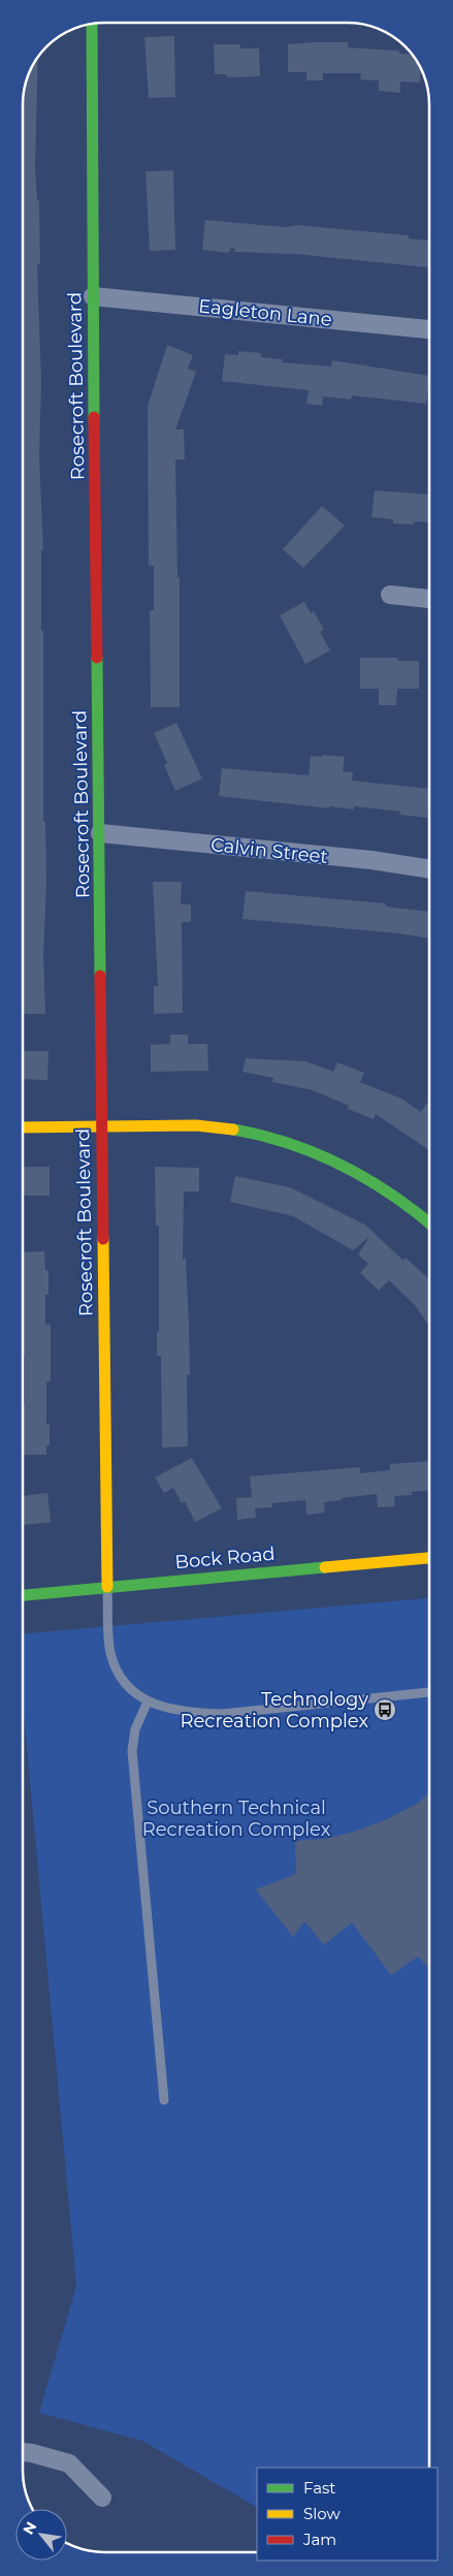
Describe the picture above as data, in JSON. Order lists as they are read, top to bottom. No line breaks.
{"streets":{"street":["Eagleton Lane","Rosecroft Boulevard","Calvin Street","Bock Road"]},"crossings":[["Eagleton Lane","Rosecroft Boulevard"],["Rosecroft Boulevard","Calvin Street"],["Rosecroft Boulevard","Bock Road"]],"parks":["Southern Technical Recreation Complex"],"places":{"bus stop":["Technology Recreation Complex"]},"legend":["Fast","Slow","Jam"],"north":"top left"}
